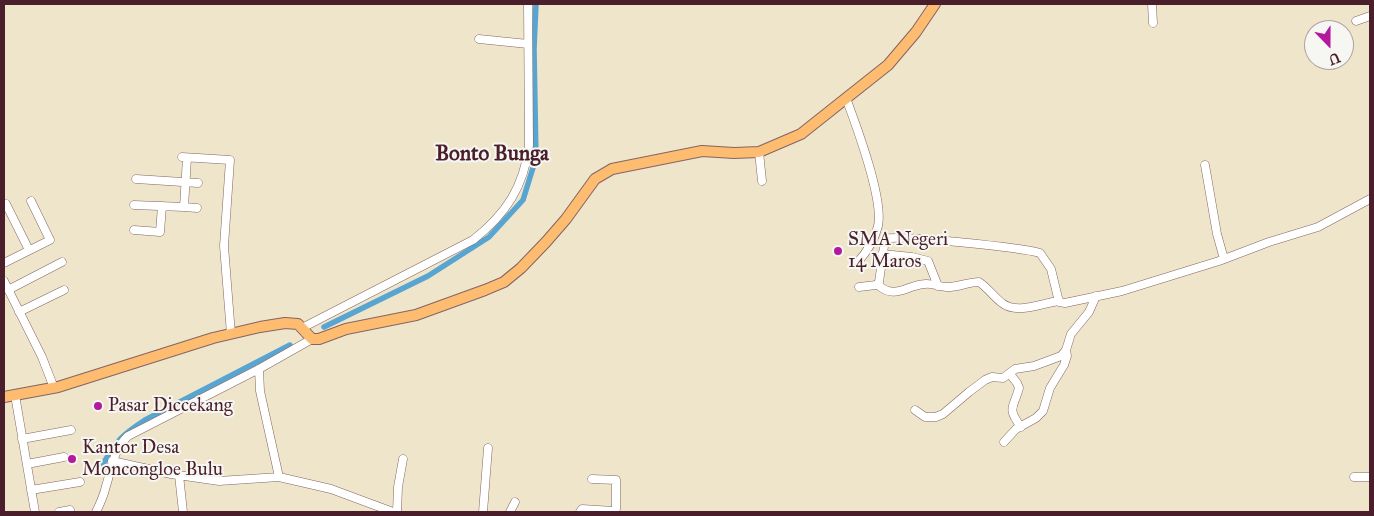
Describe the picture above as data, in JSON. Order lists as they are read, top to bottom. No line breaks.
{"districts":["Bonto Bunga"],"places":["SMA Negeri 14 Maros","Pasar Diccekang","Kantor Desa Moncongloe Bulu"],"north":"bottom"}
